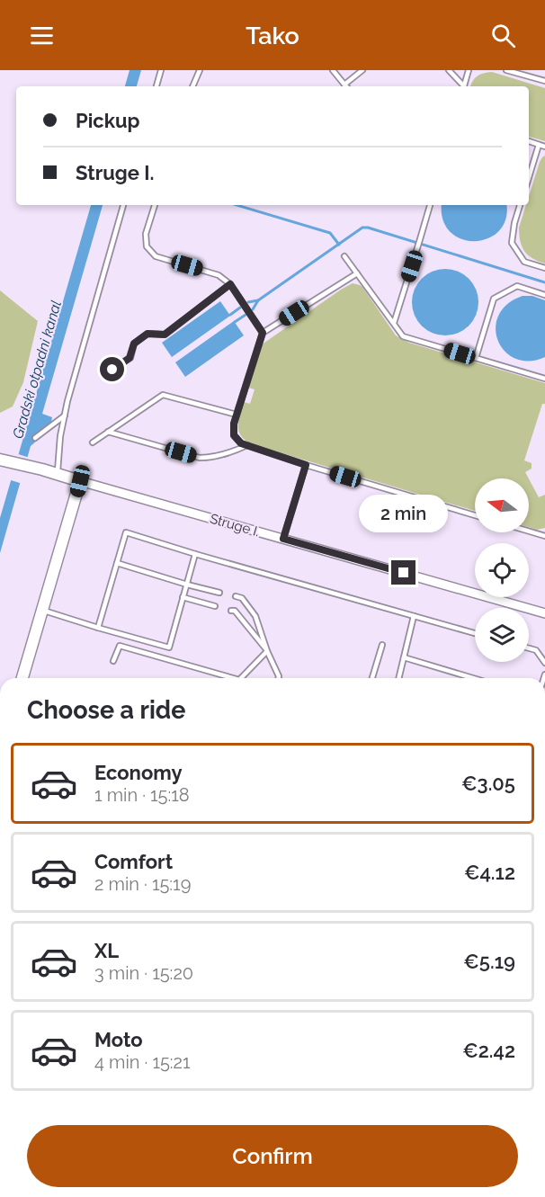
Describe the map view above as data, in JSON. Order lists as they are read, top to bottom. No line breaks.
{"streets":{"street":["Struge I."]},"water":["Gradski otpadni kanal"],"north":"left","page":{"header":"Tako","banner":["Pickup","Struge I."],"bubble":"2 min","heading":"Choose a ride","list":[{"name":"Economy","note":"1 min · 15:18","value":"€3.05"},{"name":"Comfort","note":"2 min · 15:19","value":"€4.12"},{"name":"XL","note":"3 min · 15:20","value":"€5.19"},{"name":"Moto","note":"4 min · 15:21","value":"€2.42"}],"buttons":"Confirm"}}
